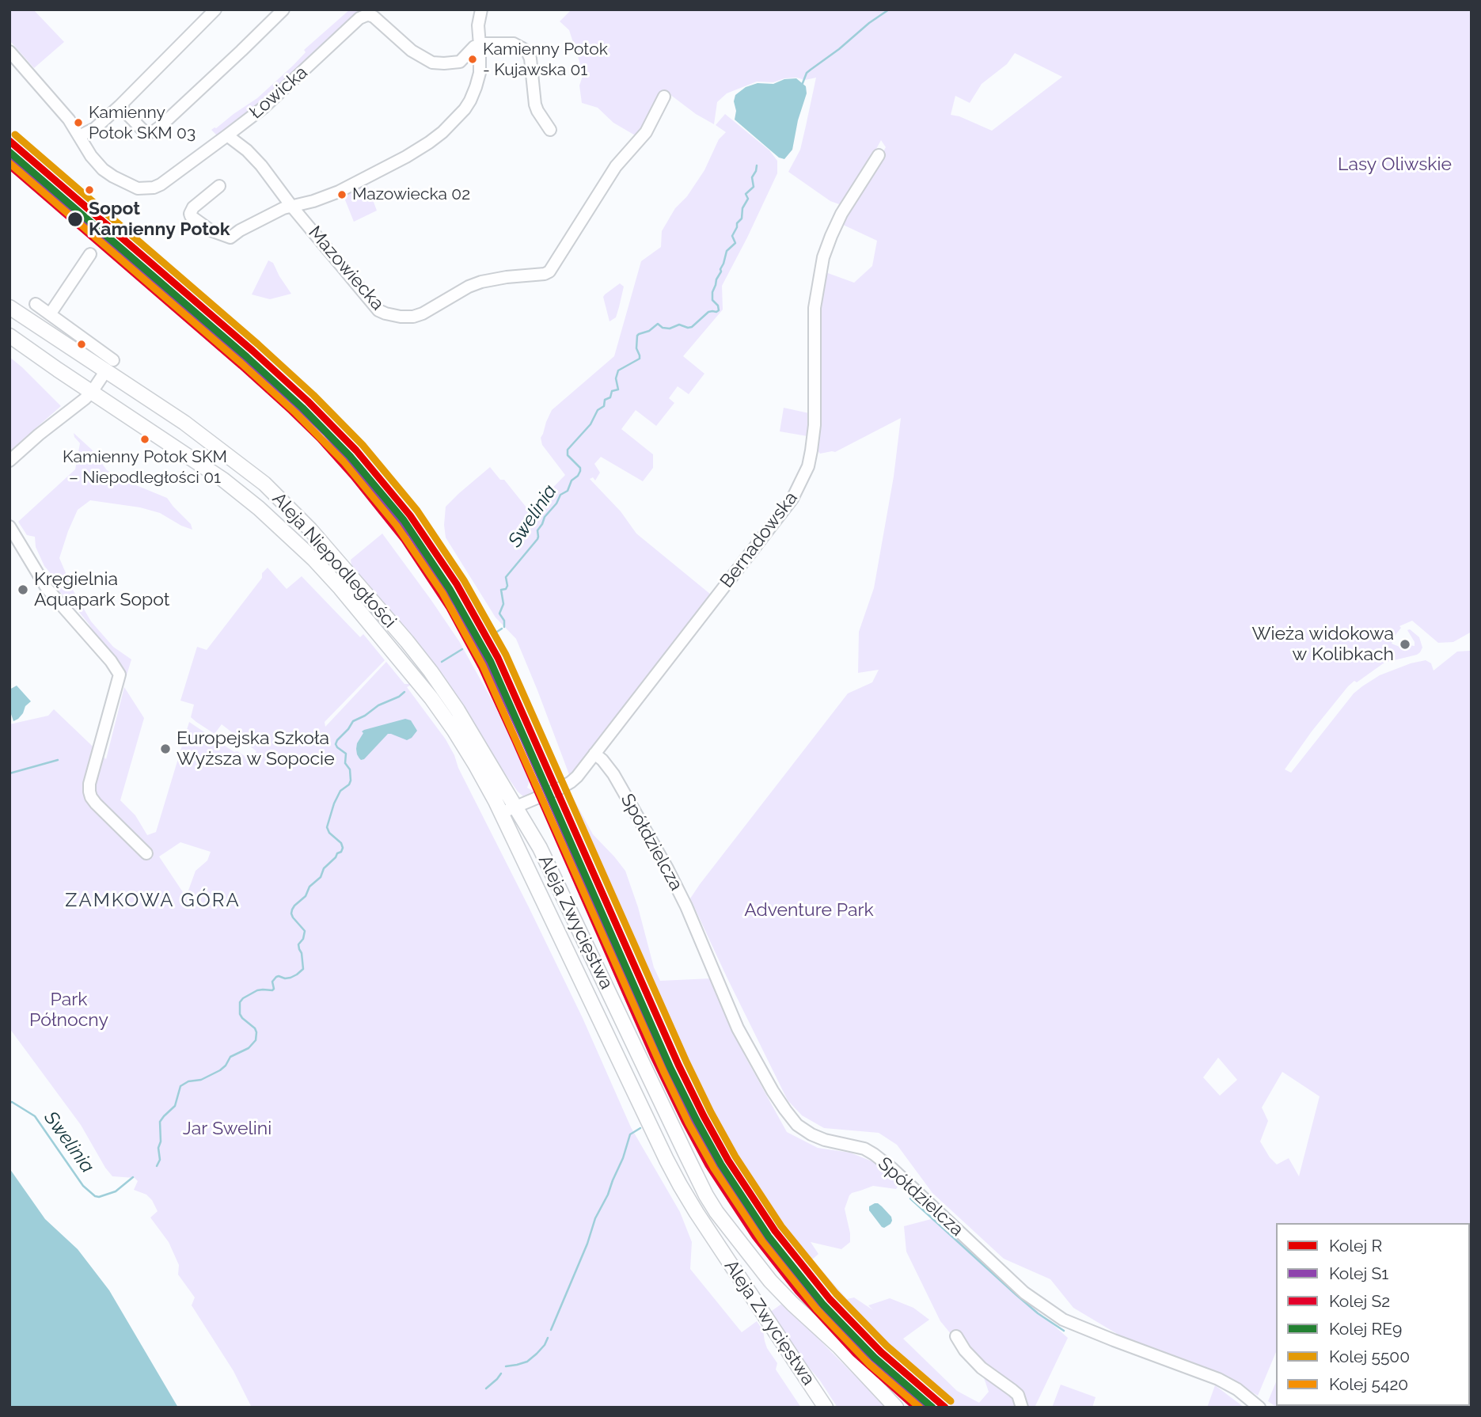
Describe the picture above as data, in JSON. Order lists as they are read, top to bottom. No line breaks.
{"streets":{"main road":["Aleja Niepodległości","Aleja Zwycięstwa"],"street":["Łowicka","Mazowiecka","Bernadowska","Spółdzielcza"]},"crossings":[["Łowicka","Mazowiecka"],["Bernadowska","Spółdzielcza"],["Bernadowska","Aleja Zwycięstwa"],["Aleja Niepodległości","Aleja Zwycięstwa"]],"districts":["ZAMKOWA GÓRA"],"water":["Swelinia"],"parks":["Lasy Oliwskie","Adventure Park","Park Północny","Jar Swelini"],"places":["Kamienny Potok - Kujawska 01","Kamienny Potok SKM 03","Mazowiecka 02","Sopot Kamienny Potok","Kamienny Potok SKM – Niepodległości 01","Kręgielnia Aquapark Sopot","Wieża widokowa w Kolibkach","Europejska Szkoła Wyższa w Sopocie"],"lines":["rail line 5500","rail line R","rail line RE9","rail line S1","rail line 5420","rail line S2"],"legend":["Kolej R","Kolej S1","Kolej S2","Kolej RE9","Kolej 5500","Kolej 5420"]}
